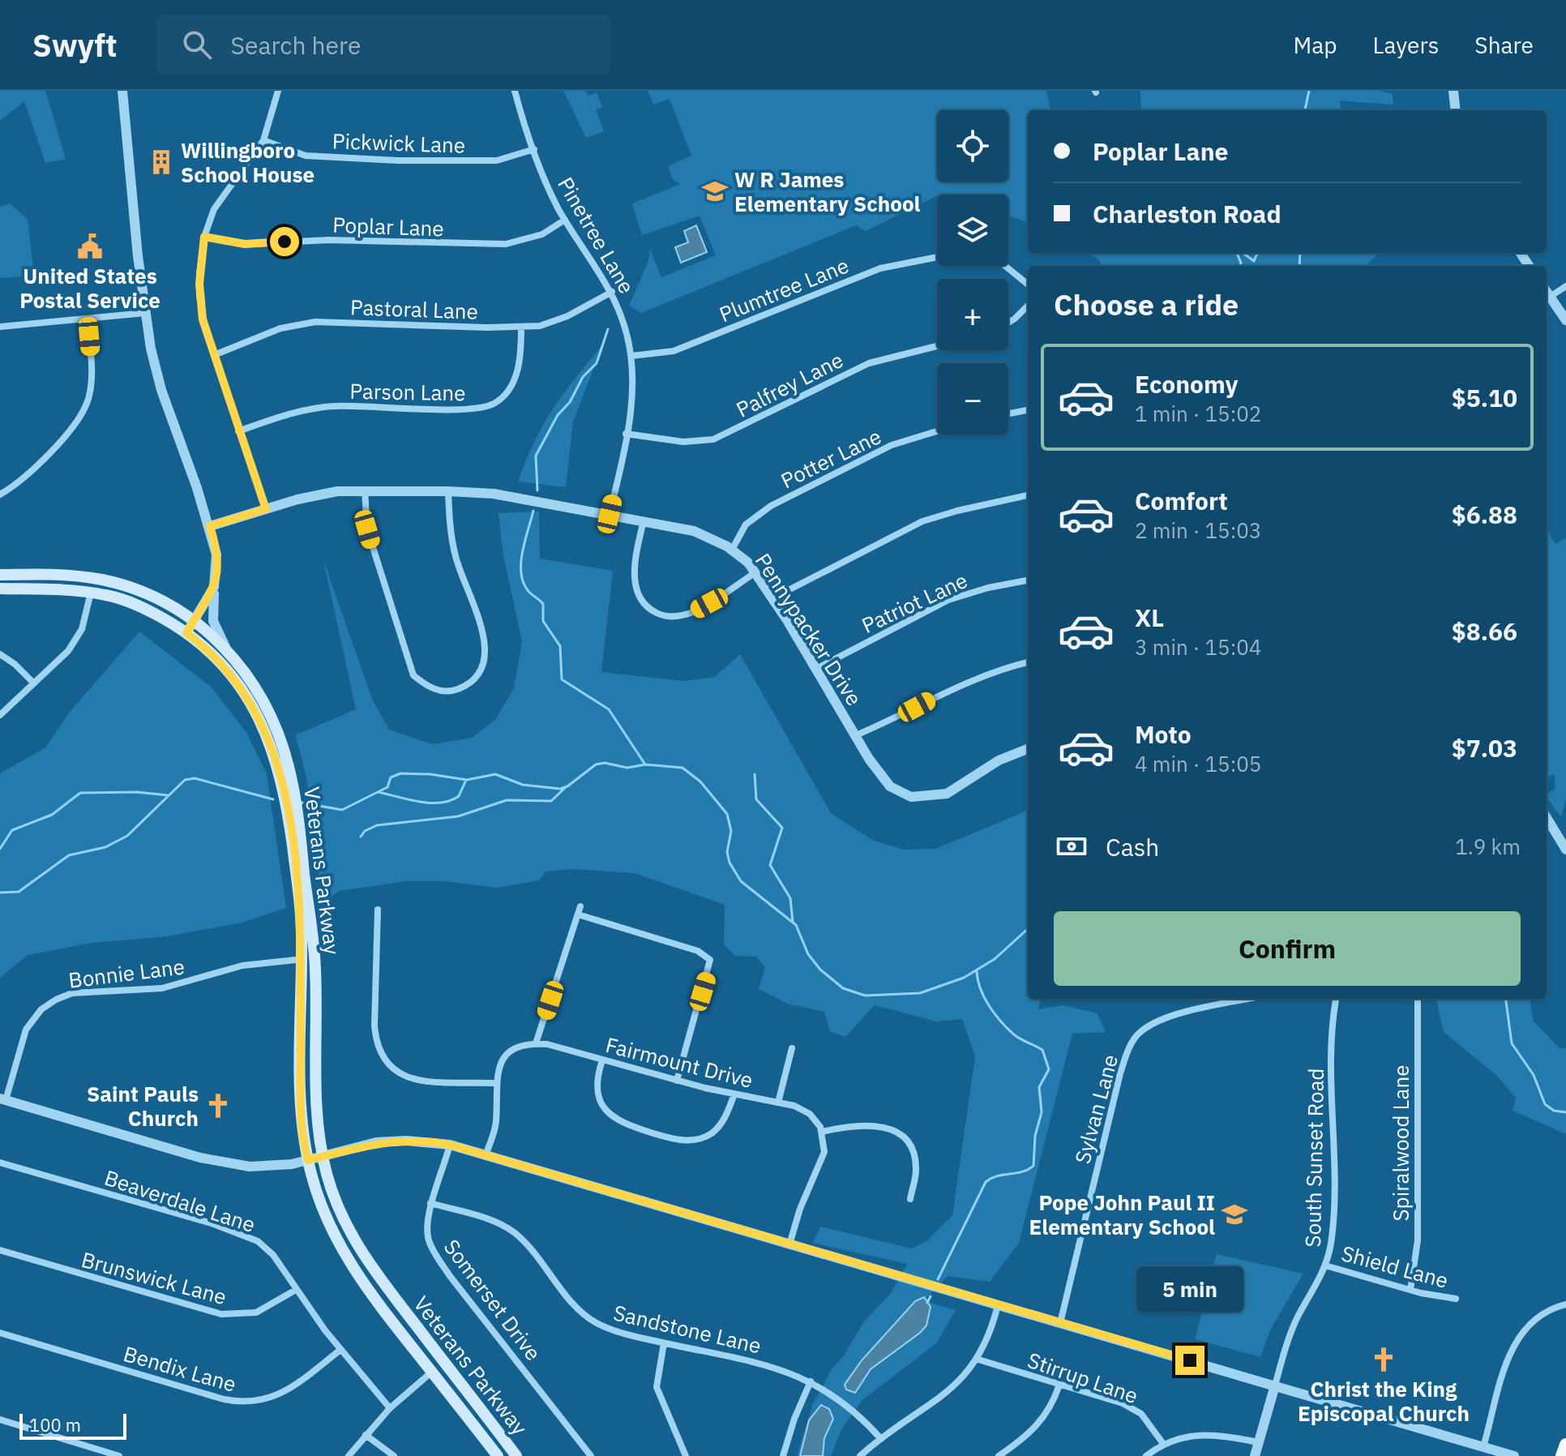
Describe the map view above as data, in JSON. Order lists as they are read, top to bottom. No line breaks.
{"streets":{"main road":["Veterans Parkway"],"street":["Pickwick Lane","Poplar Lane","Pinetree Lane","Plumtree Lane","Pastoral Lane","Palfrey Lane","Parson Lane","Potter Lane","Patriot Lane","Pennypacker Drive","Bonnie Lane","Fairmount Drive","Sylvan Lane","Spiralwood Lane","South Sunset Road","Beaverdale Lane","Shield Lane","Brunswick Lane","Somerset Drive","Sandstone Lane","Bendix Lane","Stirrup Lane"]},"crossings":[["Pickwick Lane","Pinetree Lane"],["Poplar Lane","Pinetree Lane"],["Pinetree Lane","Plumtree Lane"],["Pinetree Lane","Pastoral Lane"],["Pinetree Lane","Palfrey Lane"],["Pinetree Lane","Pennypacker Drive"],["Pastoral Lane","Parson Lane"],["Potter Lane","Pennypacker Drive"],["Patriot Lane","Pennypacker Drive"],["Veterans Parkway","Bonnie Lane"],["Spiralwood Lane","Shield Lane"],["South Sunset Road","Shield Lane"],["Beaverdale Lane","Brunswick Lane"],["Beaverdale Lane","Bendix Lane"],["Somerset Drive","Sandstone Lane"]],"places":{"building":["Willingboro School House"],"school or university":["W R James Elementary School","Pope John Paul II Elementary School"],"public building":["United States Postal Service"],"church":["Saint Pauls Church","Christ the King Episcopal Church"]},"scale_bar":"100 m","page":{"header":"Swyft","search":"Search here","nav":["Map","Layers","Share"],"map_buttons":["+","−"],"banner":["Poplar Lane","Charleston Road"],"heading":"Choose a ride","list":[{"name":"Economy","note":"1 min · 15:02","value":"$5.10"},{"name":"Comfort","note":"2 min · 15:03","value":"$6.88"},{"name":"XL","note":"3 min · 15:04","value":"$8.66"},{"name":"Moto","note":"4 min · 15:05","value":"$7.03"}],"pay":["Cash","1.9 km"],"buttons":"Confirm","bubble":"5 min","scale":"100 m"}}
